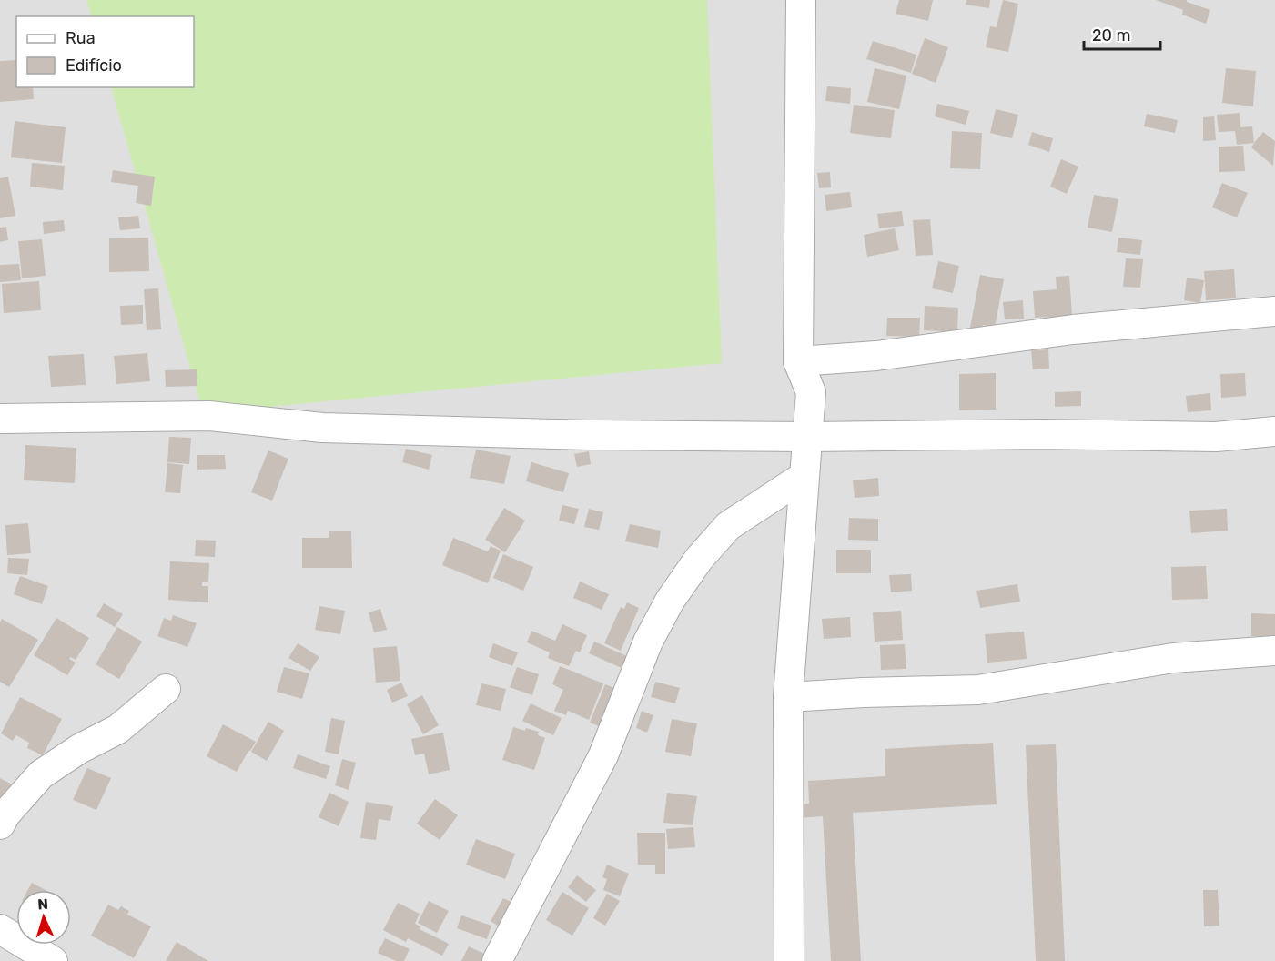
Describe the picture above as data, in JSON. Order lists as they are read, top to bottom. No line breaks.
{"legend":["Rua","Edifício"],"scale_bar":"20 m","north":"top"}
